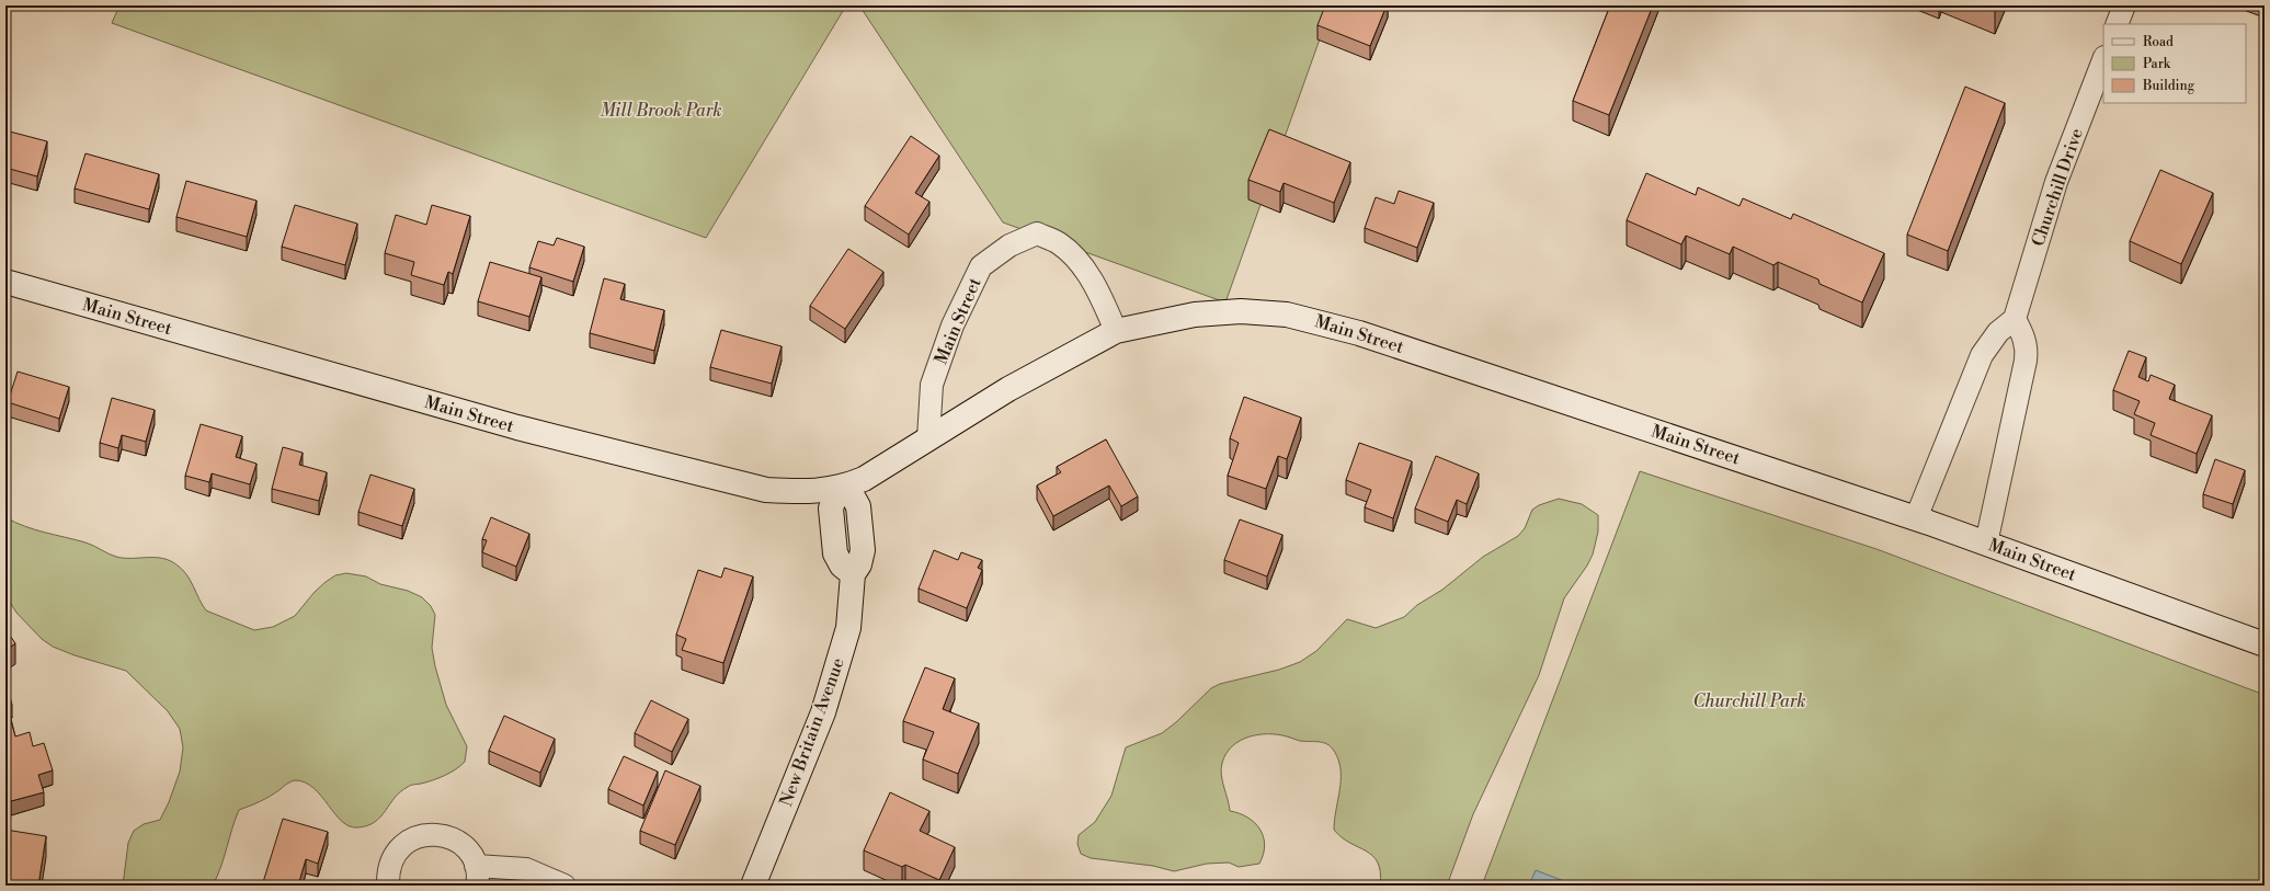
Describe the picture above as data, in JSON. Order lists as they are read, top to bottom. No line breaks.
{"streets":{"main road":["Main Street","New Britain Avenue"],"street":["Churchill Drive"]},"crossings":[["Main Street","New Britain Avenue"]],"parks":["Mill Brook Park","Churchill Park"],"legend":["Road","Park","Building"]}
